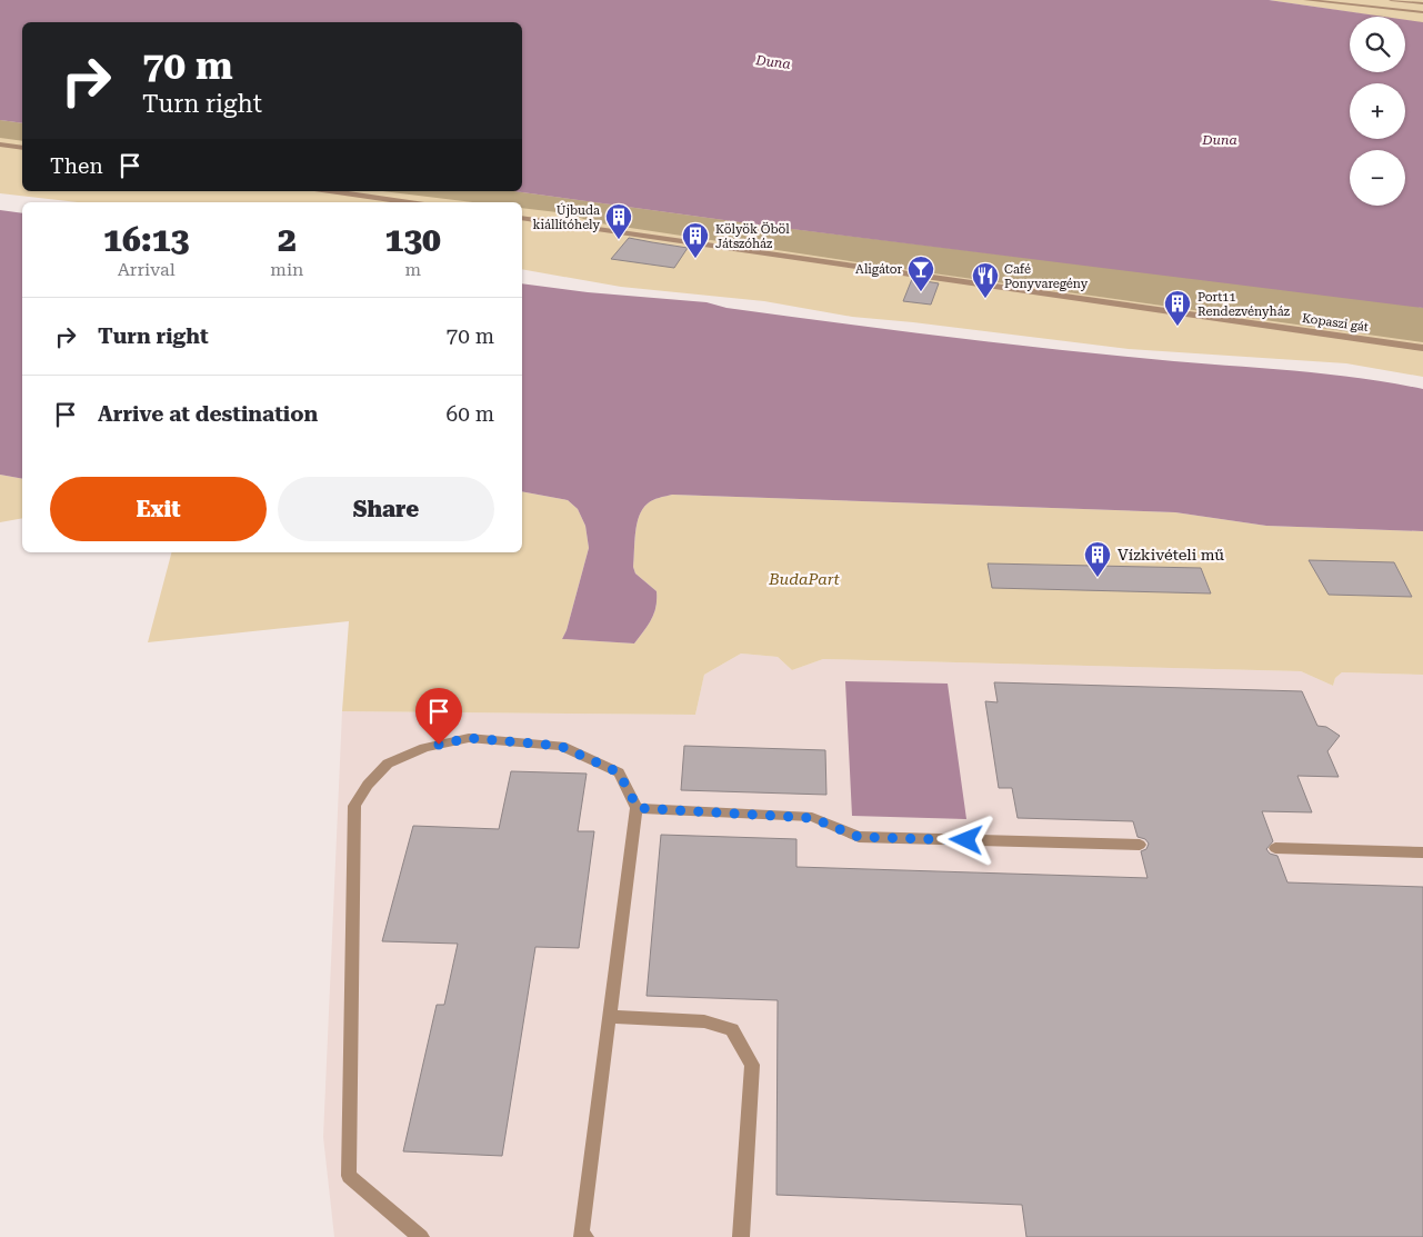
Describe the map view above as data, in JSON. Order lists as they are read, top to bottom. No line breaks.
{"streets":{"street":["Kopaszi gát"]},"water":["Duna"],"parks":["BudaPart"],"places":{"building":["Újbuda kiállítóhely","Kölyök Öböl Játszóház","Port11 Rendezvényház","Vízkivételi mű"],"bar":["Aligátor"],"restaurant":["Café Ponyvaregény"]},"page":{"map_buttons":["+","−"],"turn":["70 m","Turn right"],"then":"Then","eta":["16:13","Arrival","2","min","130","m"],"list":[{"name":"Turn right","value":"70 m"},{"name":"Arrive at destination","value":"60 m"}],"buttons":["Exit","Share"]}}
